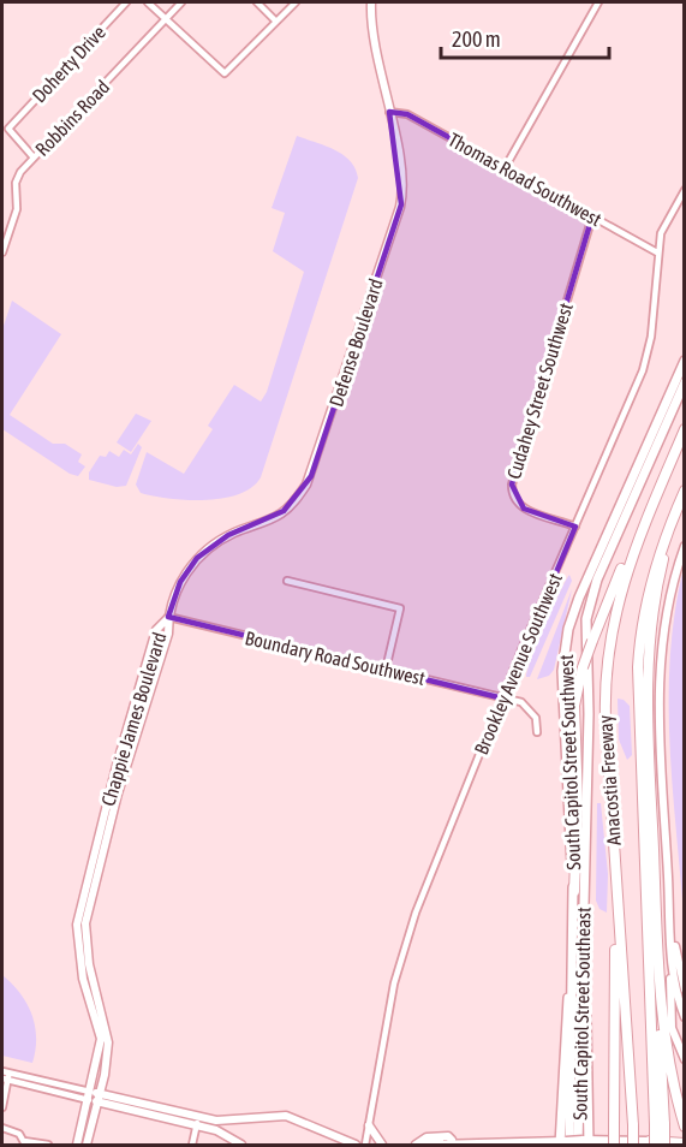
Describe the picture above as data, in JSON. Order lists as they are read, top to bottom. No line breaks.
{"streets":{"highway":["Anacostia Freeway"],"main road":["South Capitol Street Southwest","South Capitol Street Southeast"],"street":["Doherty Drive","Robbins Road","Thomas Road Southwest","Defense Boulevard","Cudahey Street Southwest","Boundary Road Southwest","Brookley Avenue Southwest","Chappie James Boulevard"]},"crossings":[["Doherty Drive","Robbins Road"],["Thomas Road Southwest","Defense Boulevard"],["Thomas Road Southwest","Cudahey Street Southwest"],["Thomas Road Southwest","Brookley Avenue Southwest"],["Defense Boulevard","Boundary Road Southwest"],["Defense Boulevard","Chappie James Boulevard"],["Cudahey Street Southwest","Brookley Avenue Southwest"],["Boundary Road Southwest","Brookley Avenue Southwest"],["Boundary Road Southwest","Chappie James Boulevard"]],"scale_bar":"200 m"}
